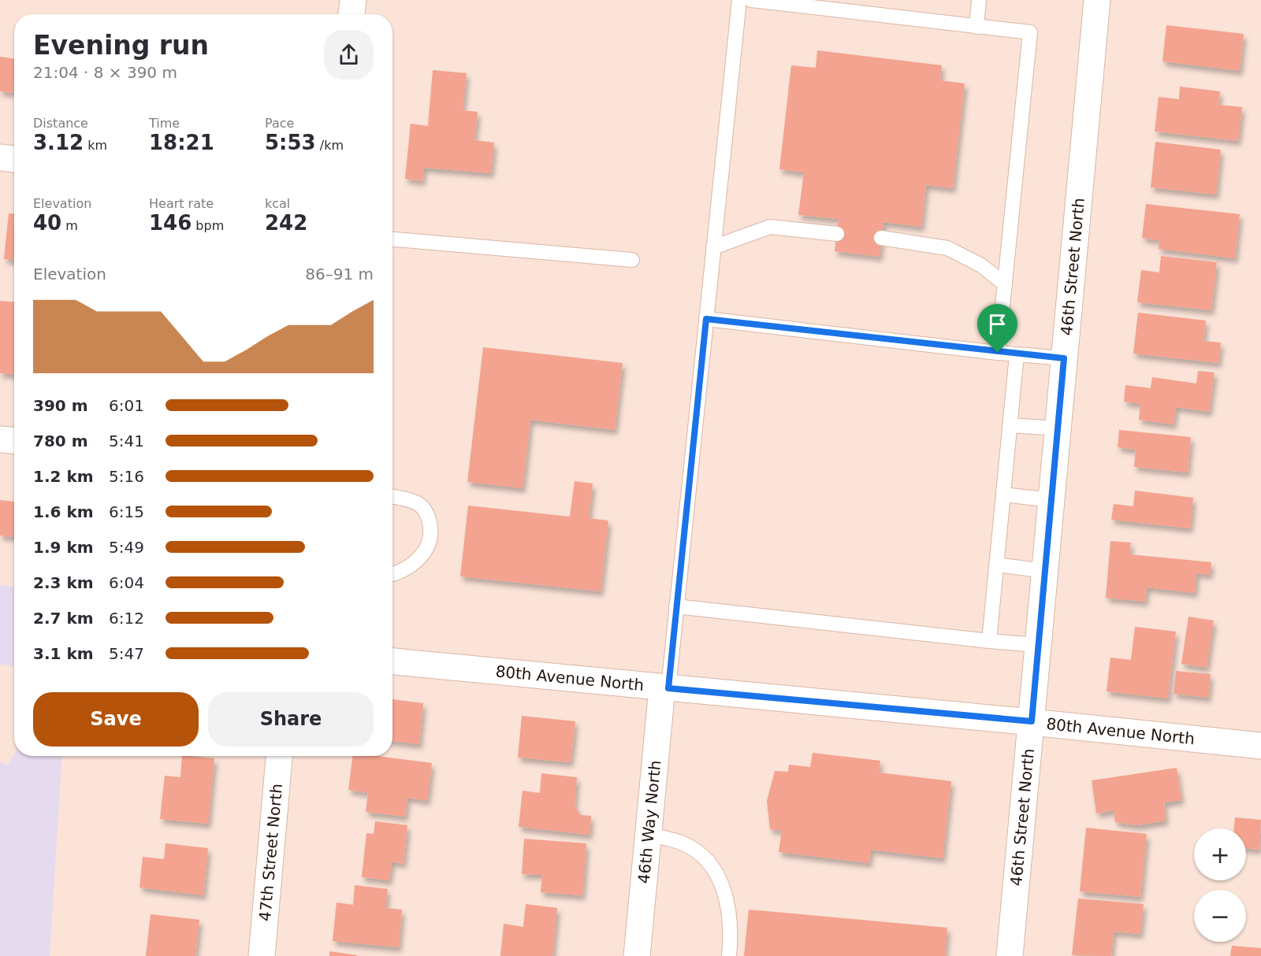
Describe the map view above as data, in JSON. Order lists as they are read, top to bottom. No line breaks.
{"streets":{"street":["46th Street North","80th Avenue North","46th Way North","47th Street North"]},"crossings":[["46th Street North","80th Avenue North"],["80th Avenue North","46th Way North"]],"page":{"heading":["Evening run","21:04 · 8 × 390 m"],"stats":[["Distance","3.12 km"],["Time","18:21"],["Pace","5:53 /km"],["Elevation","40 m"],["Heart rate","146 bpm"],["kcal","242"]],"chart":["Elevation","86–91 m"],"list":[{"name":"390 m","note":"6:01"},{"name":"780 m","note":"5:41"},{"name":"1.2 km","note":"5:16"},{"name":"1.6 km","note":"6:15"},{"name":"1.9 km","note":"5:49"},{"name":"2.3 km","note":"6:04"},{"name":"2.7 km","note":"6:12"},{"name":"3.1 km","note":"5:47"}],"buttons":["Save","Share"],"map_buttons":["+","−"]}}
